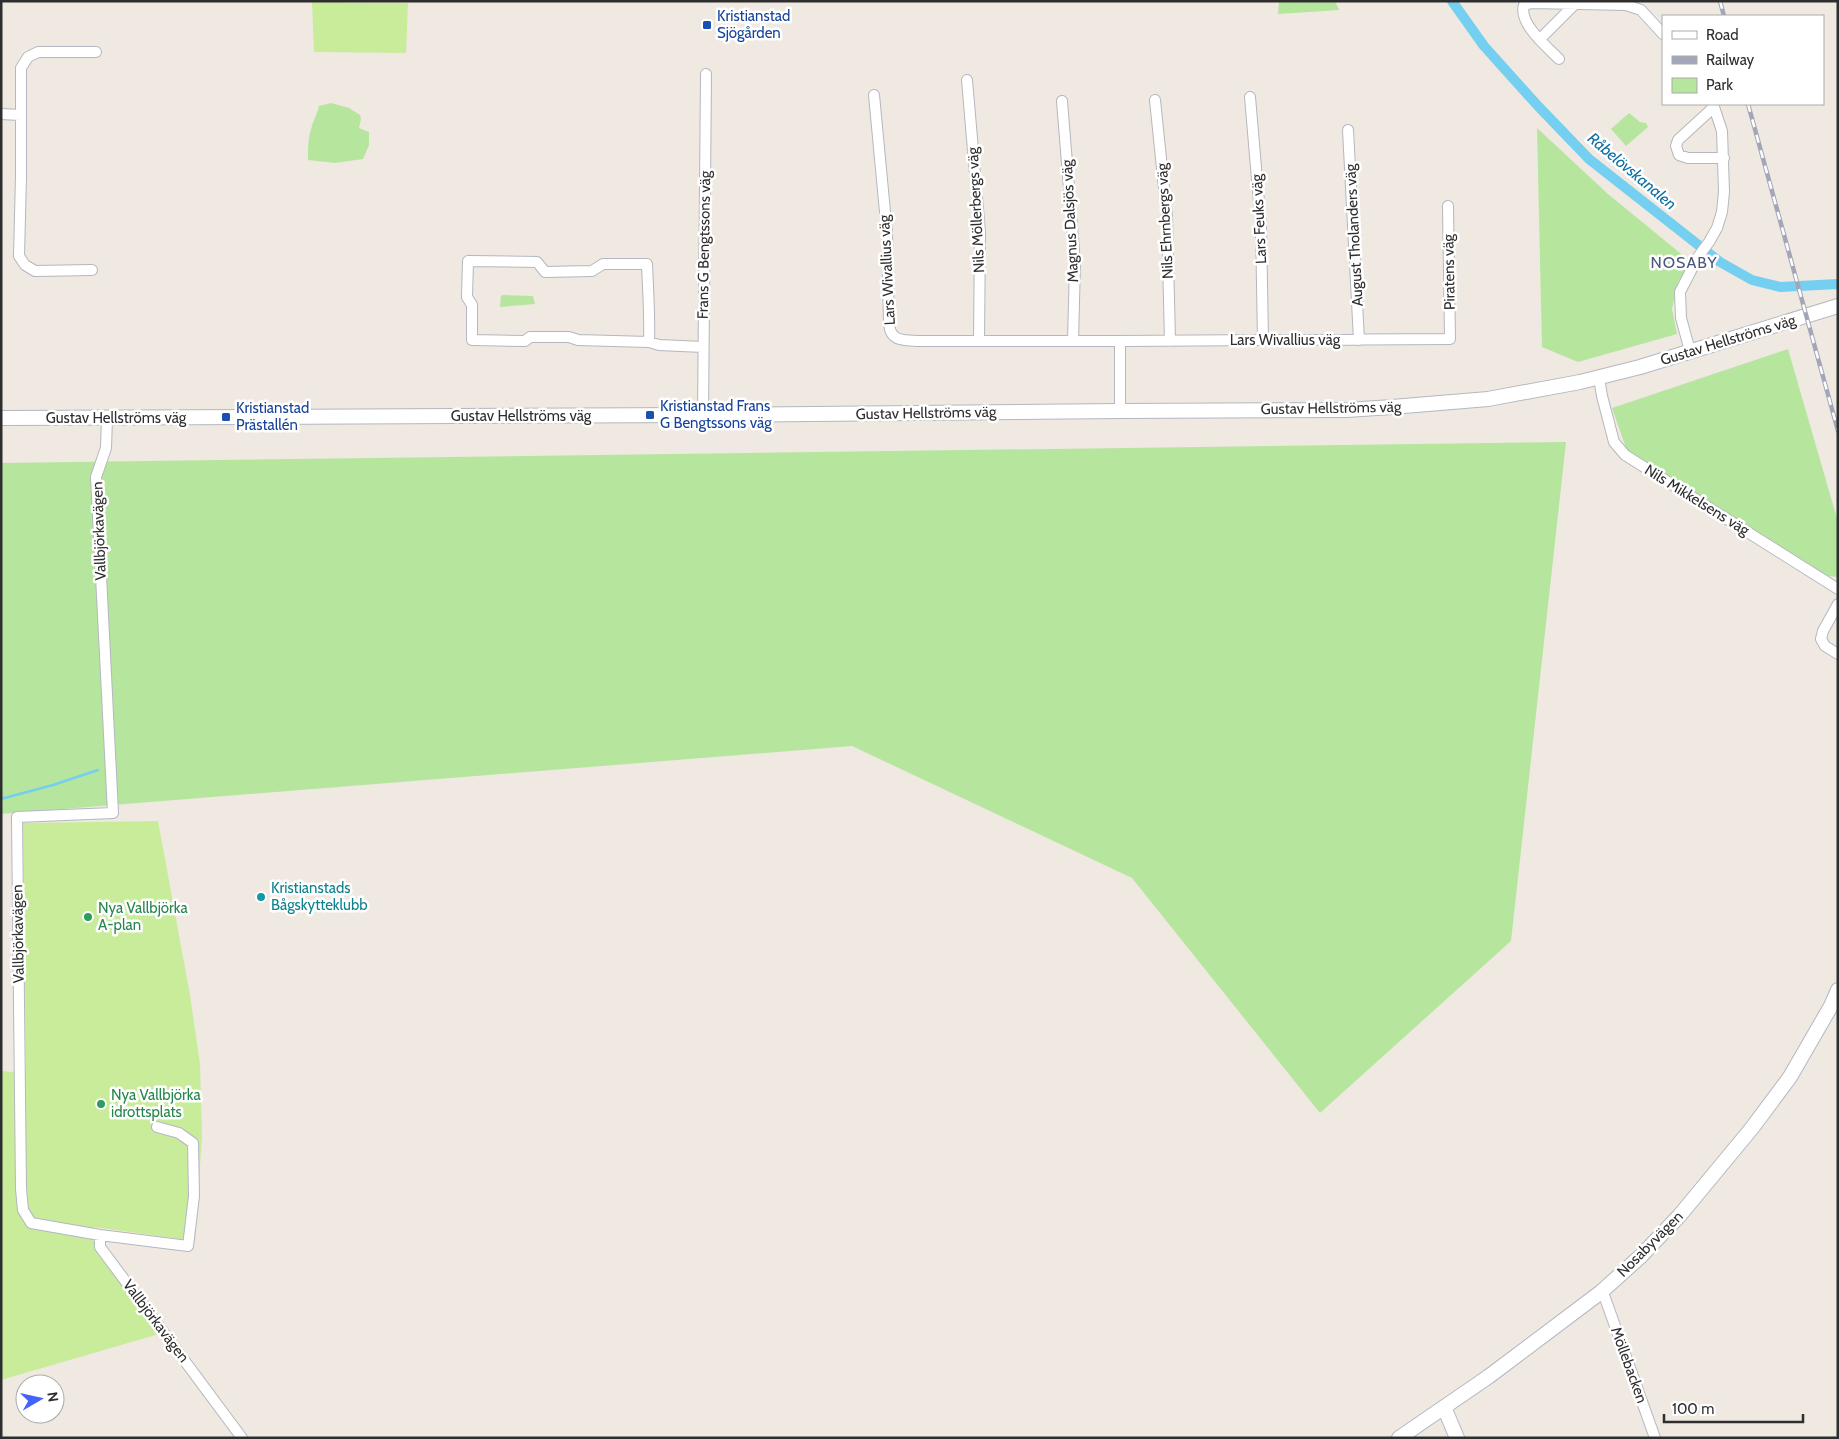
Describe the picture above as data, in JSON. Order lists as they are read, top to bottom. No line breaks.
{"streets":{"street":["Nils Möllerbergs väg","Lars Feuks väg","Magnus Dalsjös väg","Nils Ehrnbergs väg","August Tholanders väg","Frans G Bengtssons väg","Lars Wivallius väg","Piratens väg","Gustav Hellströms väg","Nils Mikkelsens väg","Vallbjörkavägen","Nosabyvägen","Möllebacken"]},"crossings":[["Nils Möllerbergs väg","Lars Wivallius väg"],["Lars Feuks väg","Lars Wivallius väg"],["Magnus Dalsjös väg","Lars Wivallius väg"],["Nils Ehrnbergs väg","Lars Wivallius väg"],["August Tholanders väg","Lars Wivallius väg"],["Frans G Bengtssons väg","Gustav Hellströms väg"],["Lars Wivallius väg","Piratens väg"],["Gustav Hellströms väg","Nils Mikkelsens väg"],["Gustav Hellströms väg","Vallbjörkavägen"],["Nosabyvägen","Möllebacken"]],"districts":["NOSABY"],"water":["Råbelövskanalen"],"places":{"transit":["Kristianstad Sjögården","Kristianstad Frans G Bengtssons väg","Kristianstad Prästallén"],"other":["Kristianstads Bågskytteklubb","Nya Vallbjörka A-plan","Nya Vallbjörka idrottsplats"]},"legend":["Road","Railway","Park"],"scale_bar":"100 m","north":"right"}
